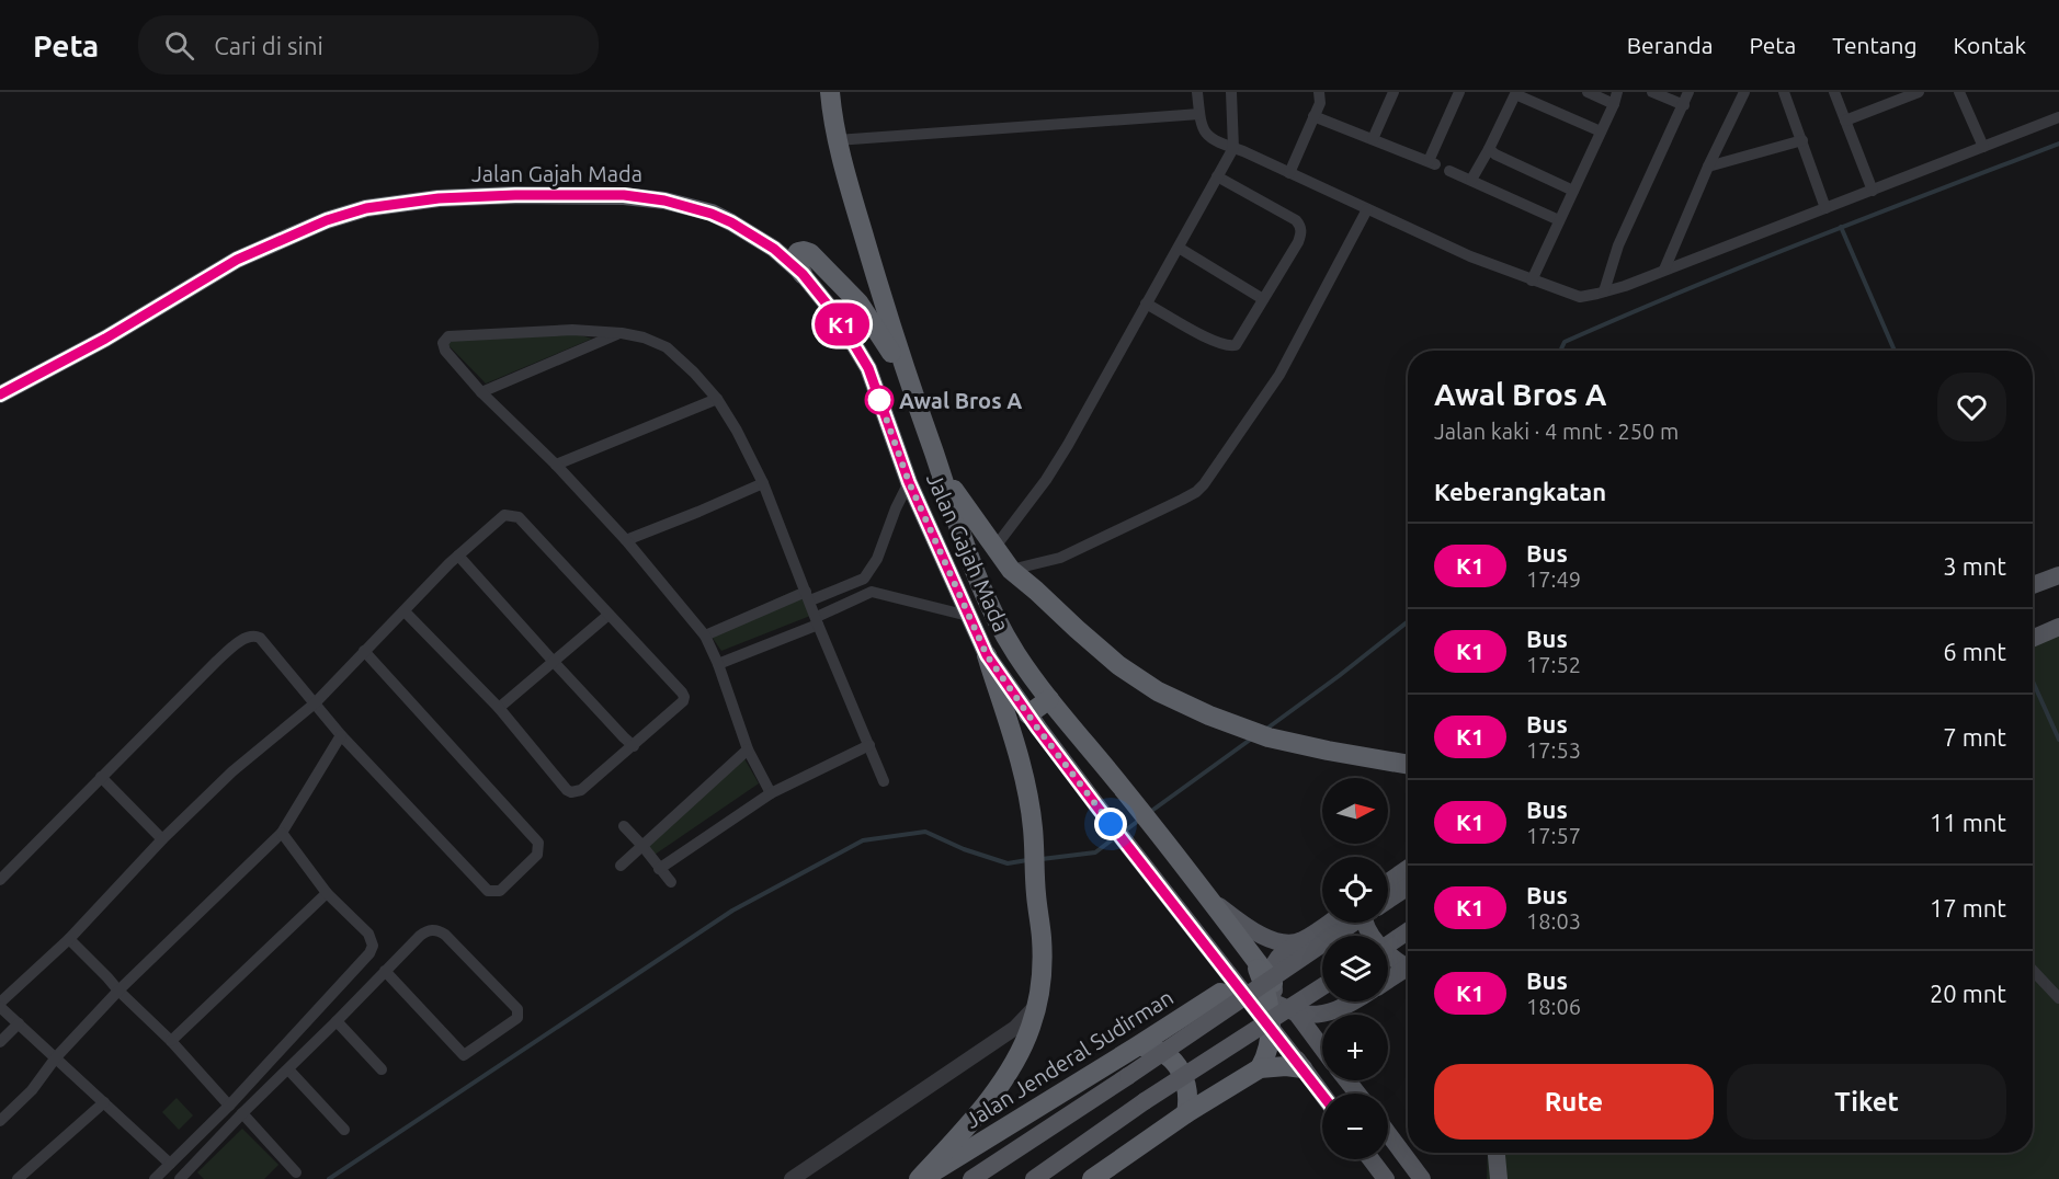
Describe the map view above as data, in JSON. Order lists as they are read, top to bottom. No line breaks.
{"streets":{"highway":["Jalan Gajah Mada","Jalan Jenderal Sudirman"]},"places":["Awal Bros A"],"lines":["bus line K1"],"north":"right","page":{"header":"Peta","search":"Cari di sini","nav":["Beranda","Peta","Tentang","Kontak"],"on_map":"K1","heading":[["Awal Bros A","Jalan kaki · 4 mnt · 250 m"],"Keberangkatan"],"list":[{"mark":"K1","name":"Bus","note":"17:49","value":"3 mnt"},{"mark":"K1","name":"Bus","note":"17:52","value":"6 mnt"},{"mark":"K1","name":"Bus","note":"17:53","value":"7 mnt"},{"mark":"K1","name":"Bus","note":"17:57","value":"11 mnt"},{"mark":"K1","name":"Bus","note":"18:03","value":"17 mnt"},{"mark":"K1","name":"Bus","note":"18:06","value":"20 mnt"}],"map_buttons":["+","−"],"buttons":["Rute","Tiket"]}}
